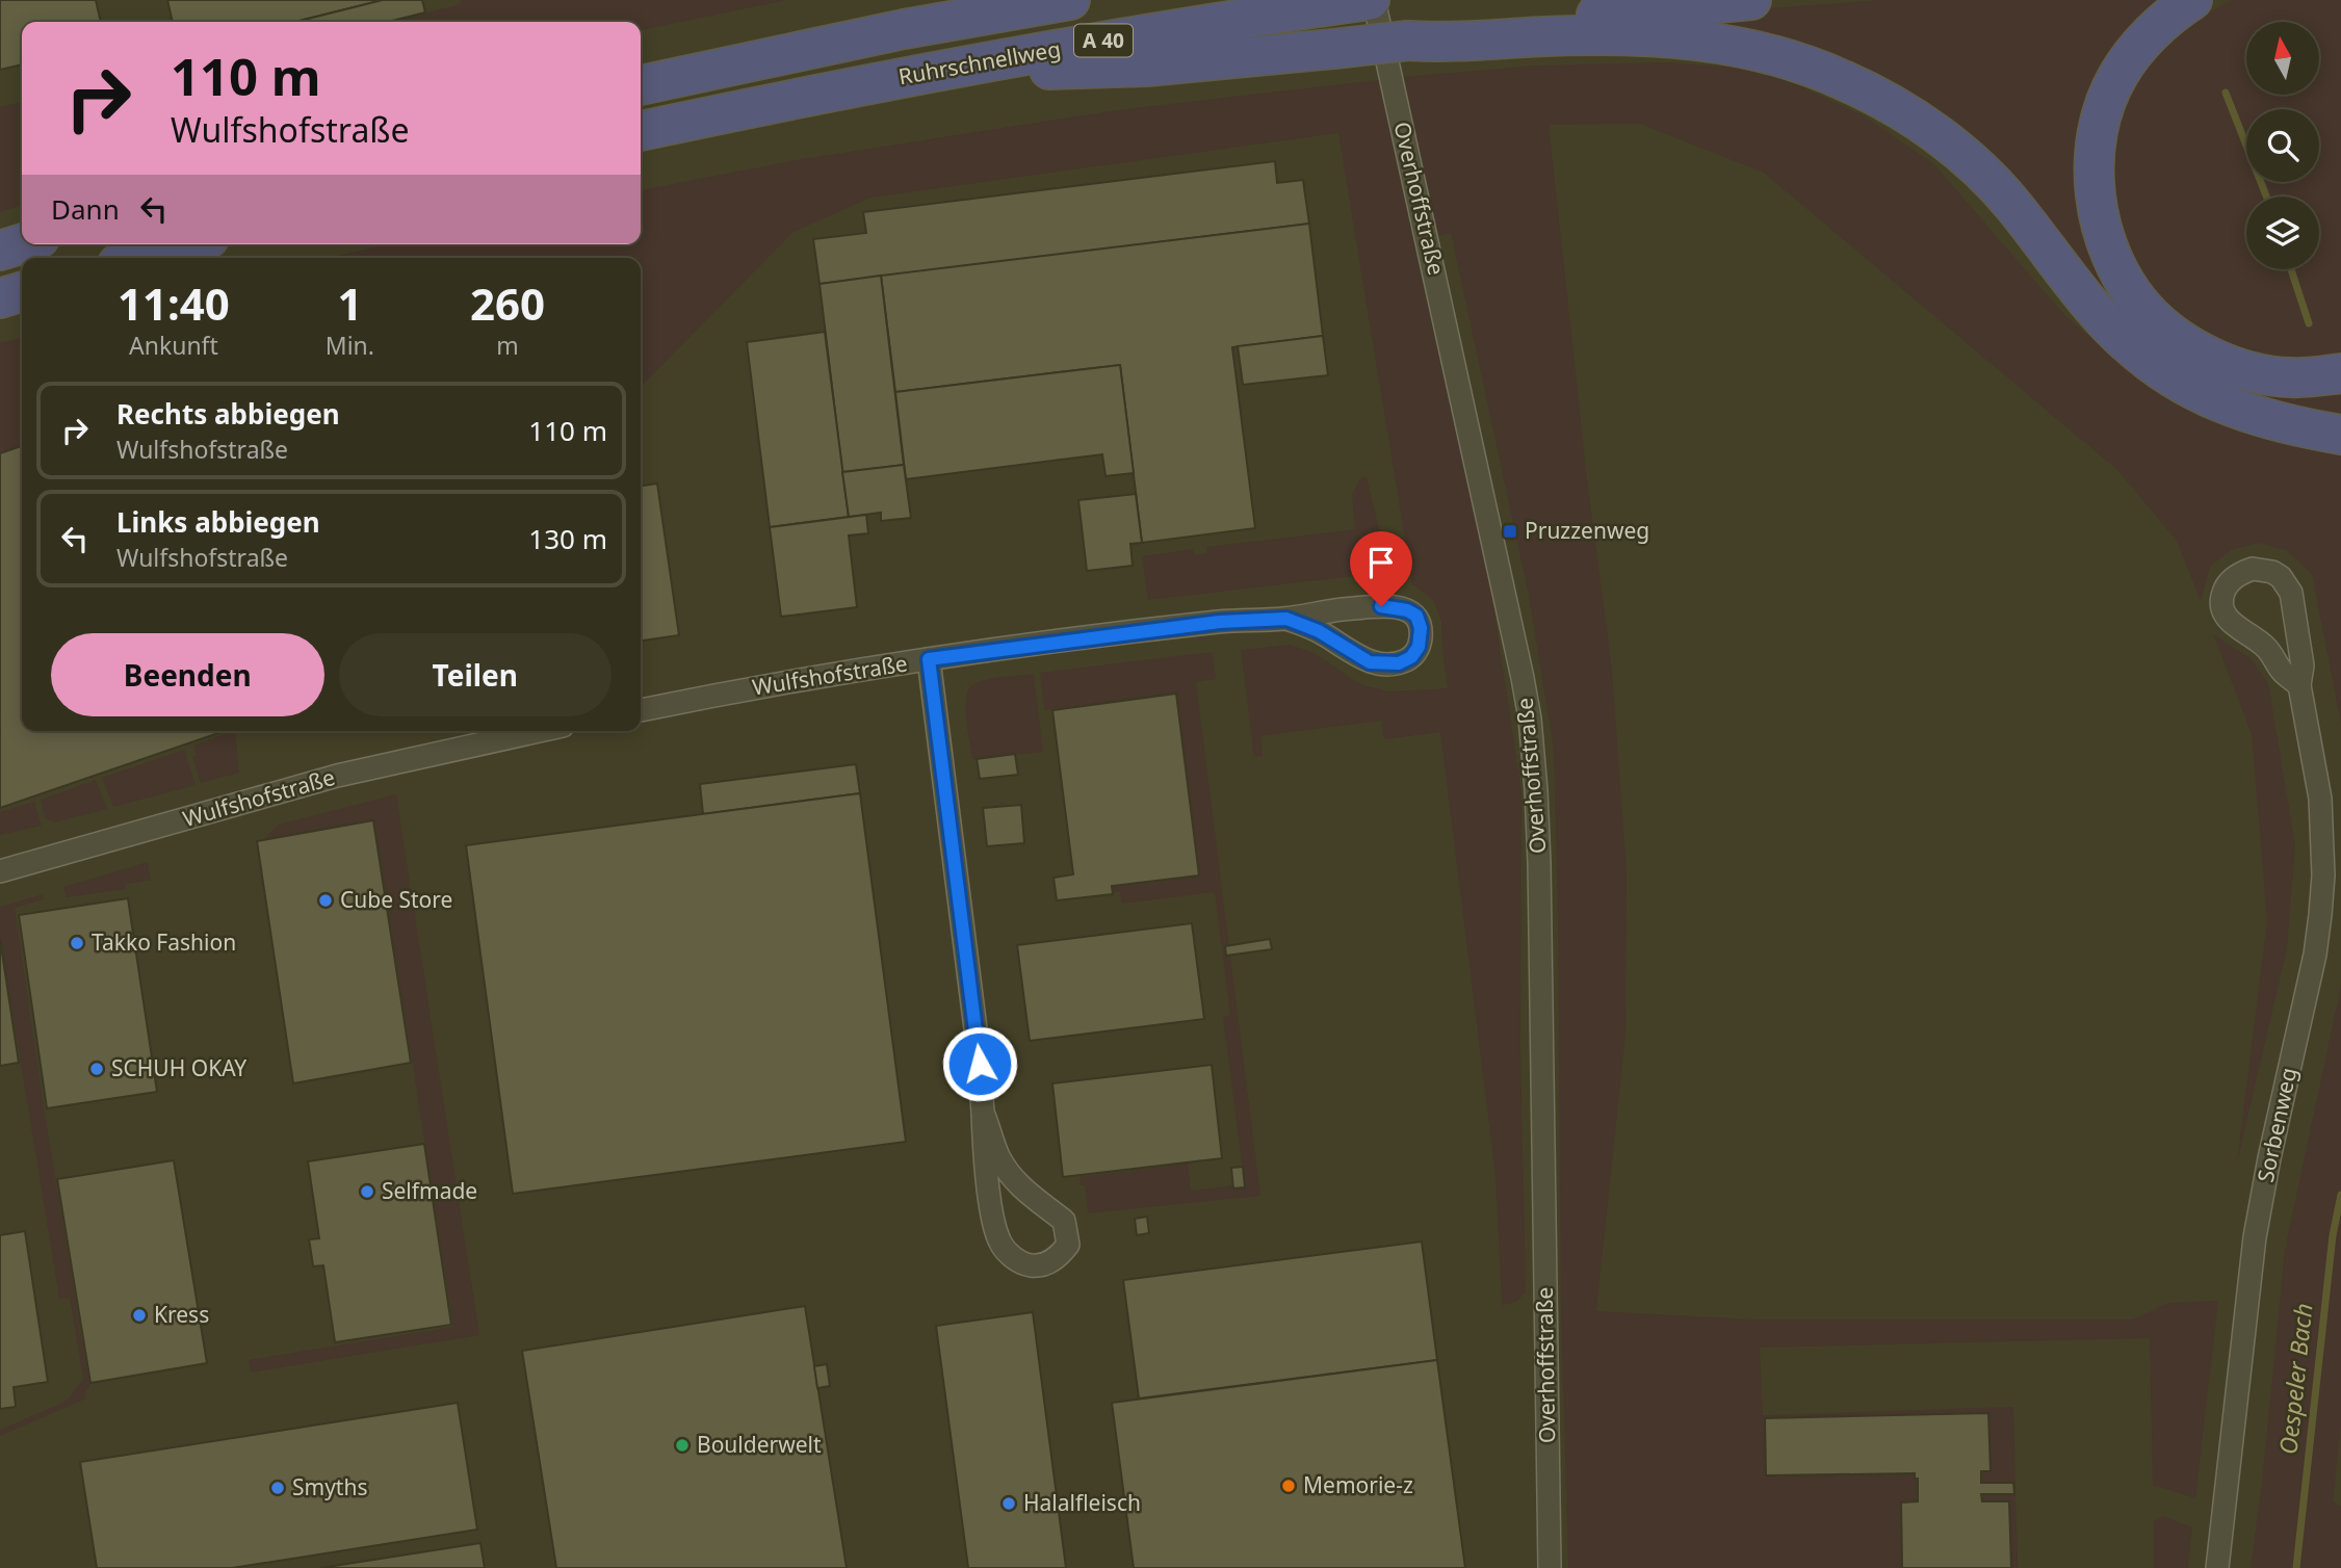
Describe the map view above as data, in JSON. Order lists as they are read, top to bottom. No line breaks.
{"streets":{"highway":["A 40","Ruhrschnellweg"],"street":["Overhoffstraße","Wulfshofstraße","Sorbenweg"]},"crossings":[["Ruhrschnellweg","Overhoffstraße"]],"water":["Oespeler Bach"],"places":{"transit":["Pruzzenweg"],"other":["Cube Store","Takko Fashion","SCHUH OKAY","Selfmade","Kress","Boulderwelt","Memorie-z","Smyths","Halalfleisch"]},"north":"top","page":{"turn":["110 m","Wulfshofstraße"],"then":"Dann","eta":["11:40","Ankunft","1","Min.","260","m"],"list":[{"name":"Rechts abbiegen","note":"Wulfshofstraße","value":"110 m"},{"name":"Links abbiegen","note":"Wulfshofstraße","value":"130 m"}],"buttons":["Beenden","Teilen"]}}
